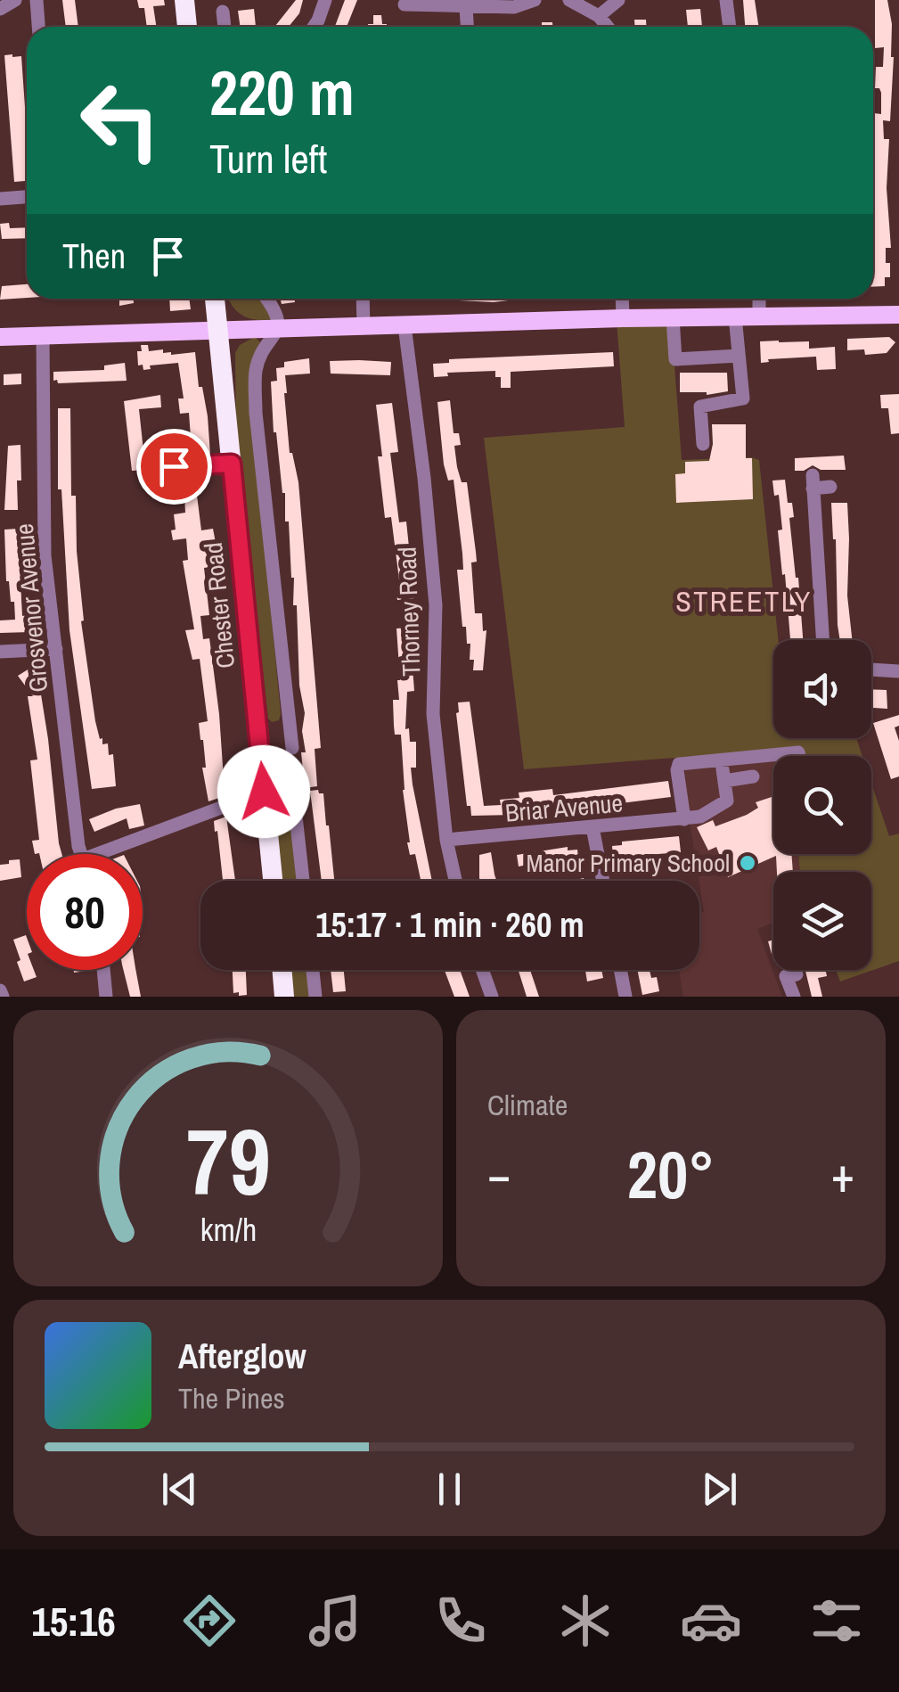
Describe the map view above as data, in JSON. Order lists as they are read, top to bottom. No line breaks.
{"streets":{"highway":["Chester Road"],"street":["Grosvenor Avenue","Thorney Road","Briar Avenue"]},"crossings":[["Thorney Road","Briar Avenue"]],"districts":["STREETLY"],"places":["Manor Primary School"],"page":{"turn":["220 m","Turn left"],"then":"Then","limit":"80","trip":"15:17 · 1 min · 260 m","tile":"Climate","heat":["−","20°","+"],"song":["Afterglow","The Pines"],"tabs":"15:16","gauge":["79","km/h"]}}
